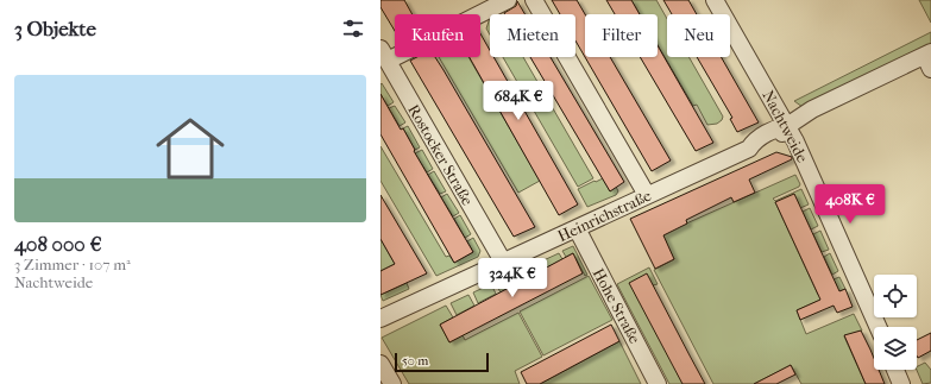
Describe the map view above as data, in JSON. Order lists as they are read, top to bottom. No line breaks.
{"streets":{"street":["Nachtweide","Rostocker Straße","Heinrichstraße","Hohe Straße"]},"crossings":[["Nachtweide","Heinrichstraße"],["Rostocker Straße","Heinrichstraße"],["Heinrichstraße","Hohe Straße"]],"scale_bar":"50 m","page":{"heading":"3 Objekte","chip":["Kaufen","Mieten","Filter","Neu"],"list":[{"name":"408 000 €","note":"3 Zimmer · 107 m² · Nachtweide"}],"price":["684K €","408K €","324K €"],"scale":"50 m"}}
